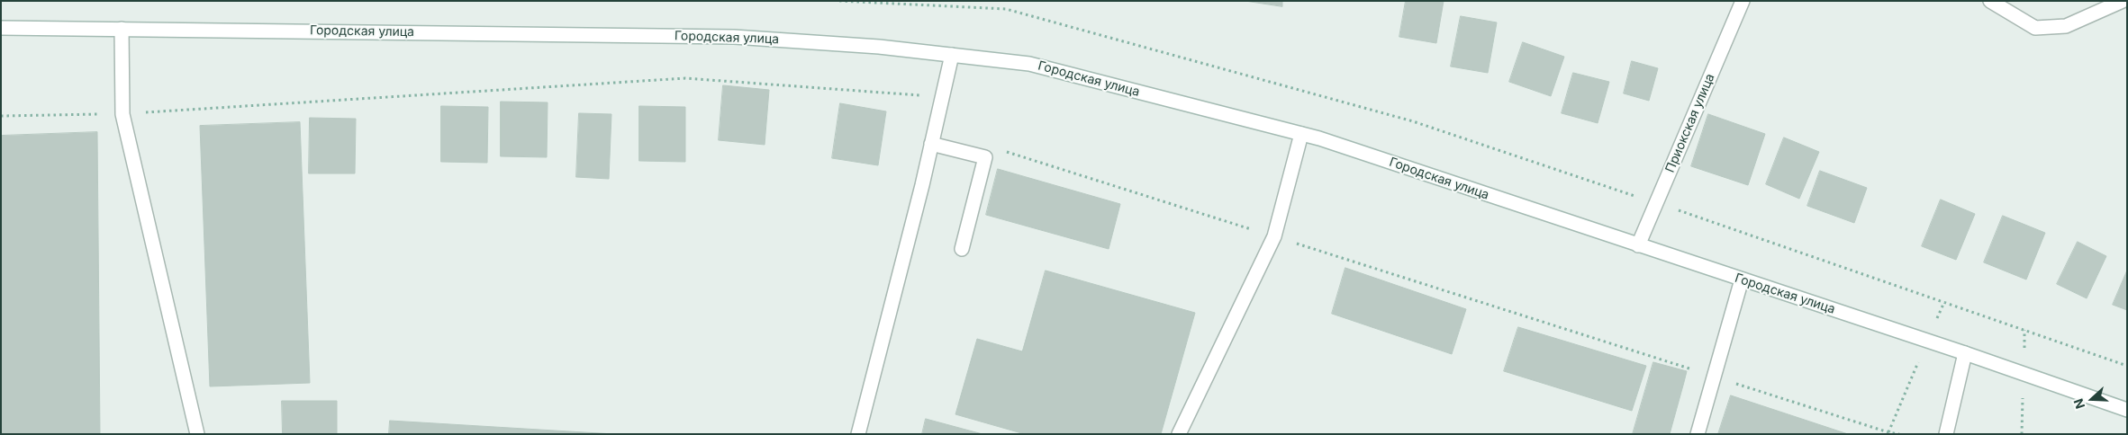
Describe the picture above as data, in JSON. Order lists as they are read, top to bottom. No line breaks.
{"streets":{"main road":["Городская улица","Приокская улица"]},"crossings":[["Городская улица","Приокская улица"]],"north":"left"}
